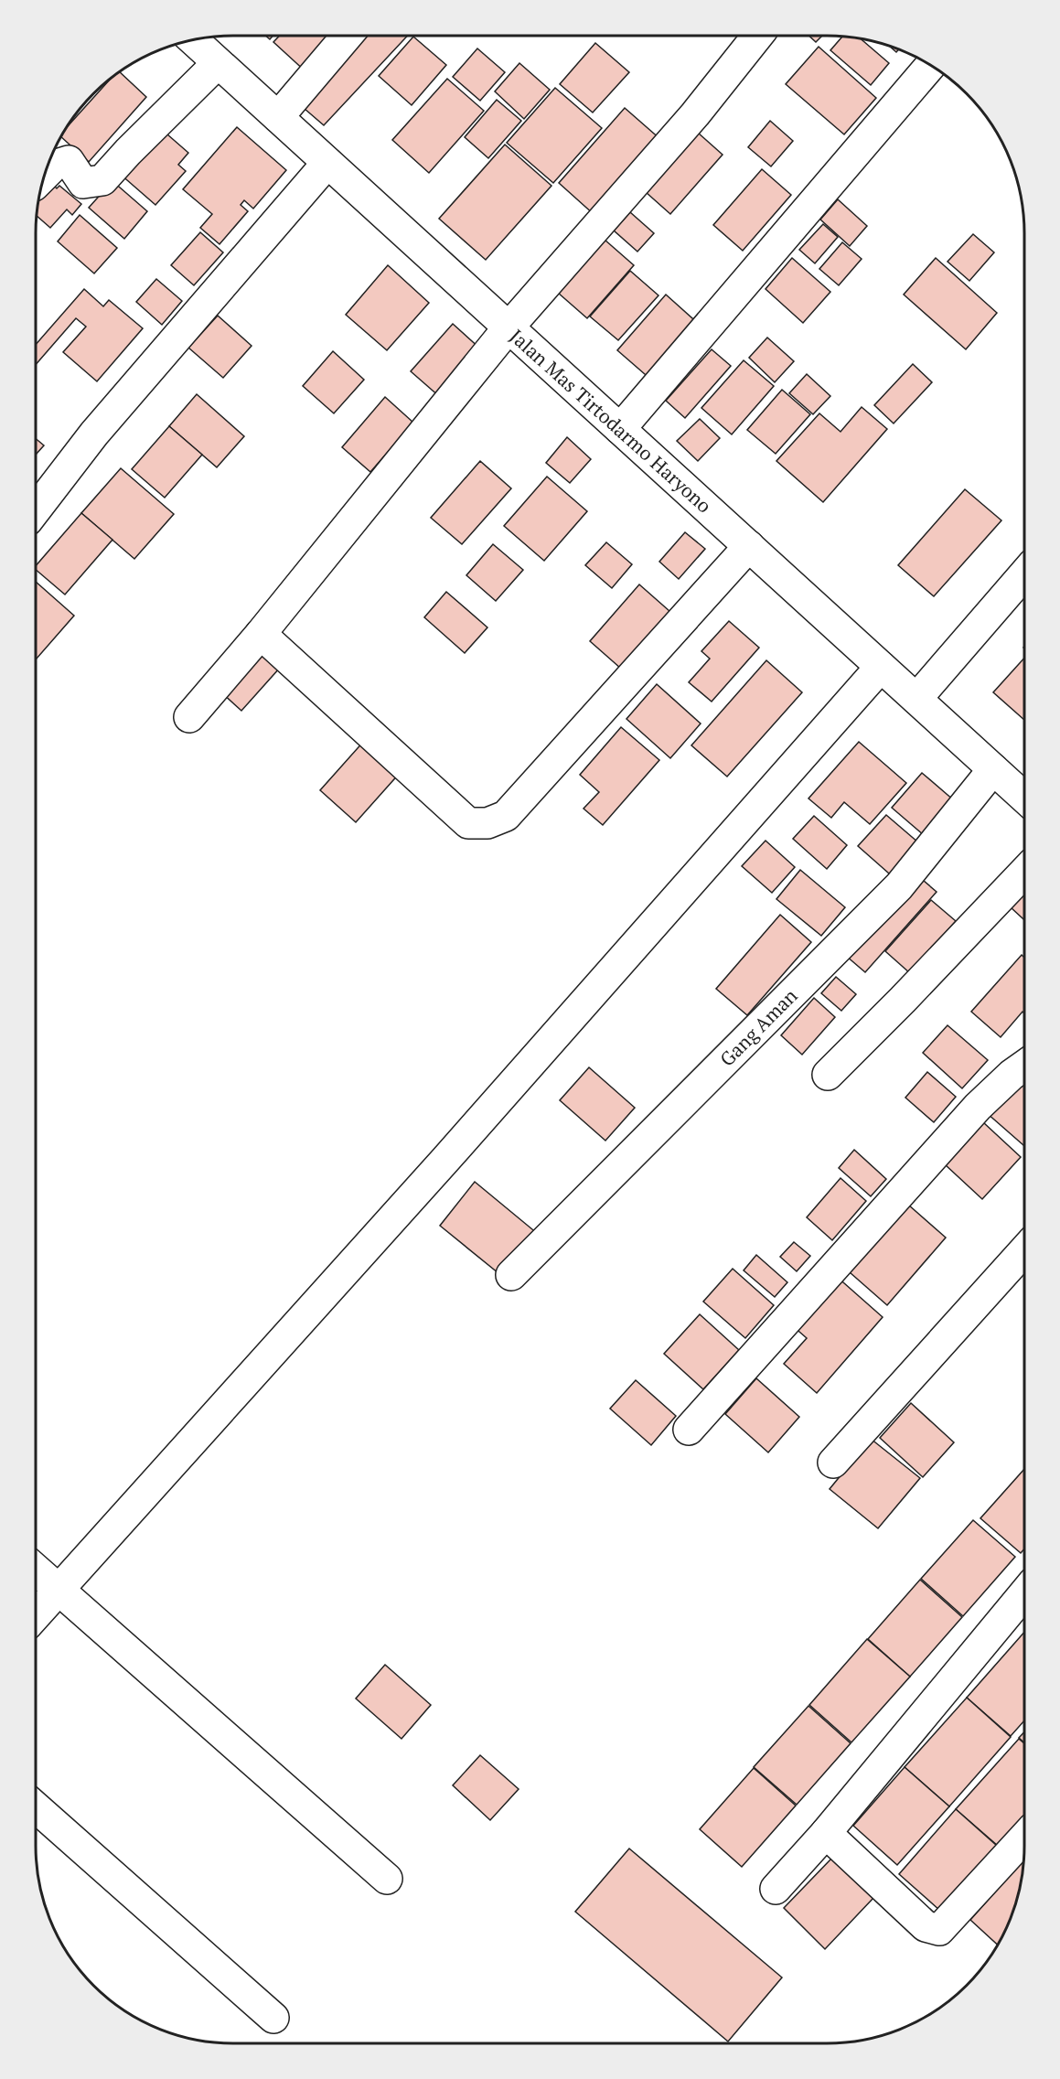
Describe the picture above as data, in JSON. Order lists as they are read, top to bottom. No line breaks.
{"streets":{"street":["Jalan Mas Tirtodarmo Haryono","Gang Aman"]},"crossings":[["Jalan Mas Tirtodarmo Haryono","Gang Aman"]]}
